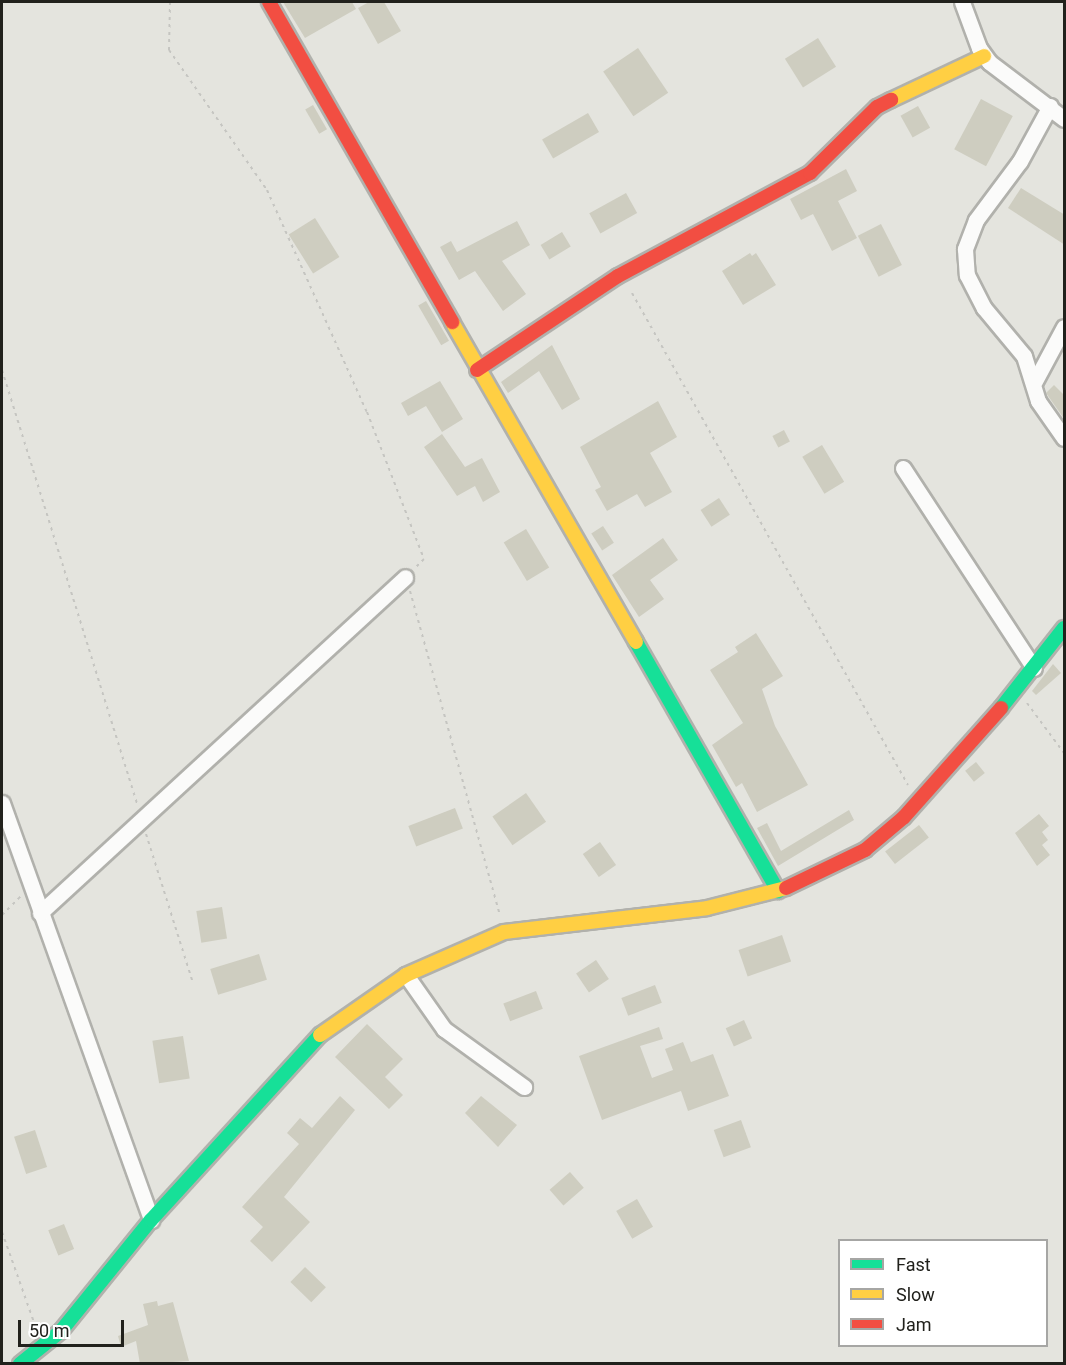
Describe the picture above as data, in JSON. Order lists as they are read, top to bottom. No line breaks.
{"legend":["Fast","Slow","Jam"],"scale_bar":"50 m"}
